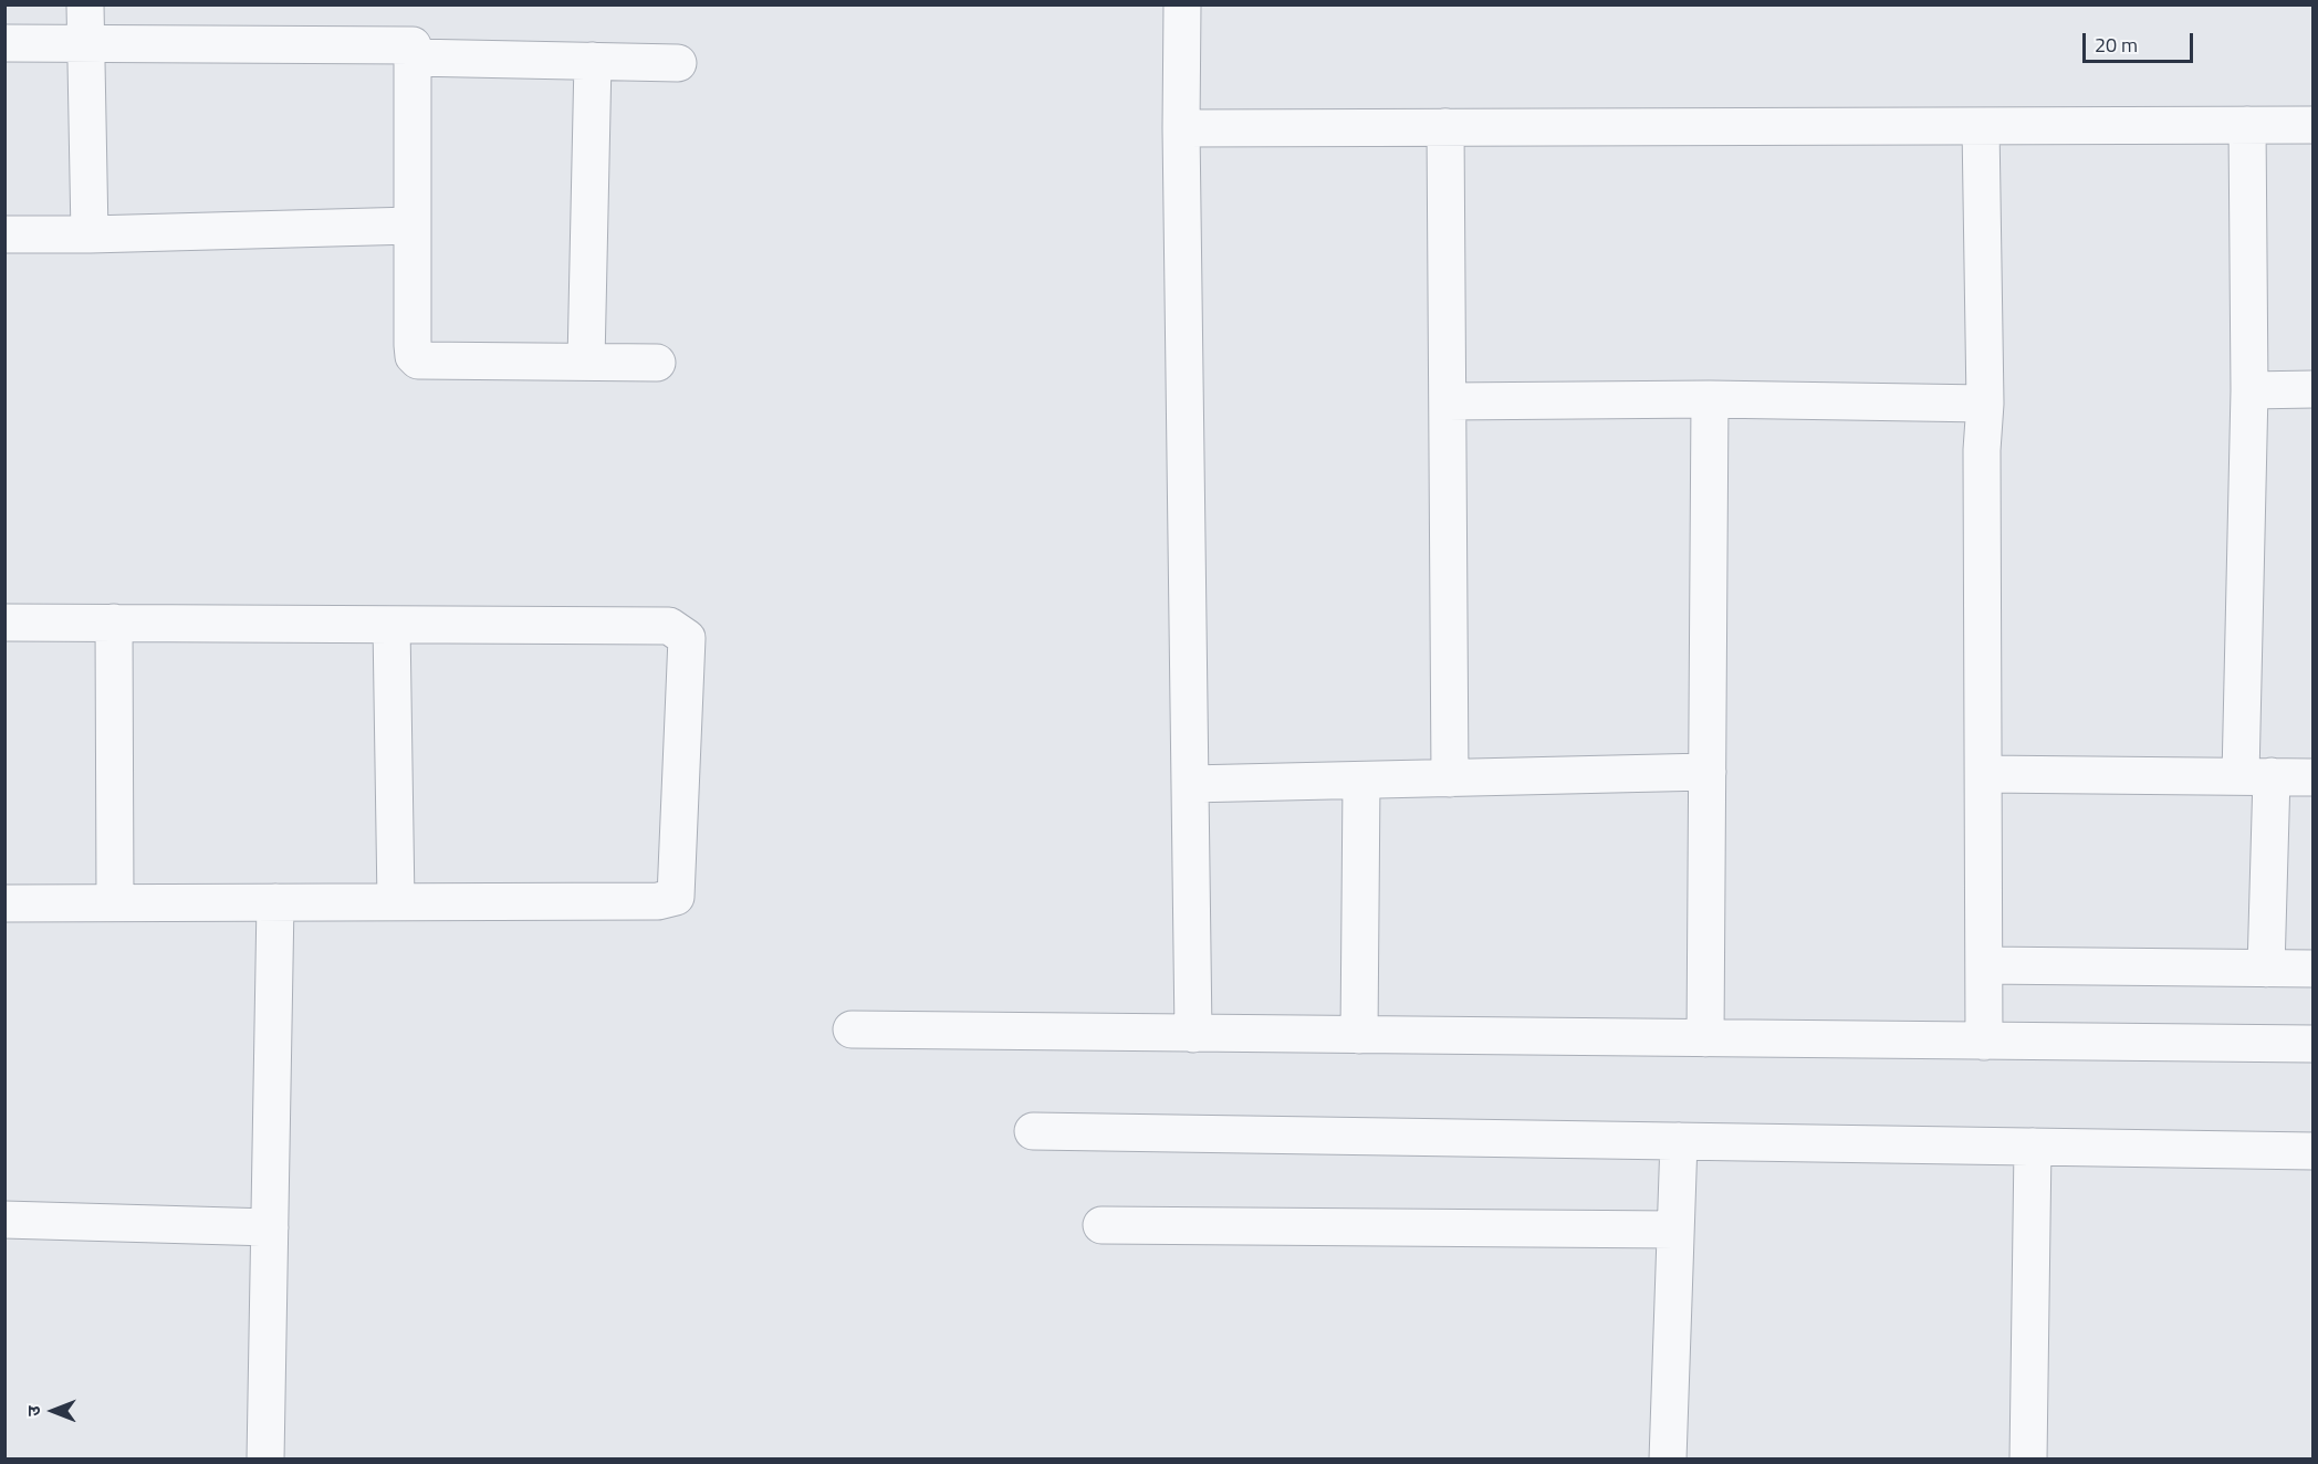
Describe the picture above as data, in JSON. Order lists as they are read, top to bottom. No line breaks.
{"scale_bar":"20 m","north":"left"}
